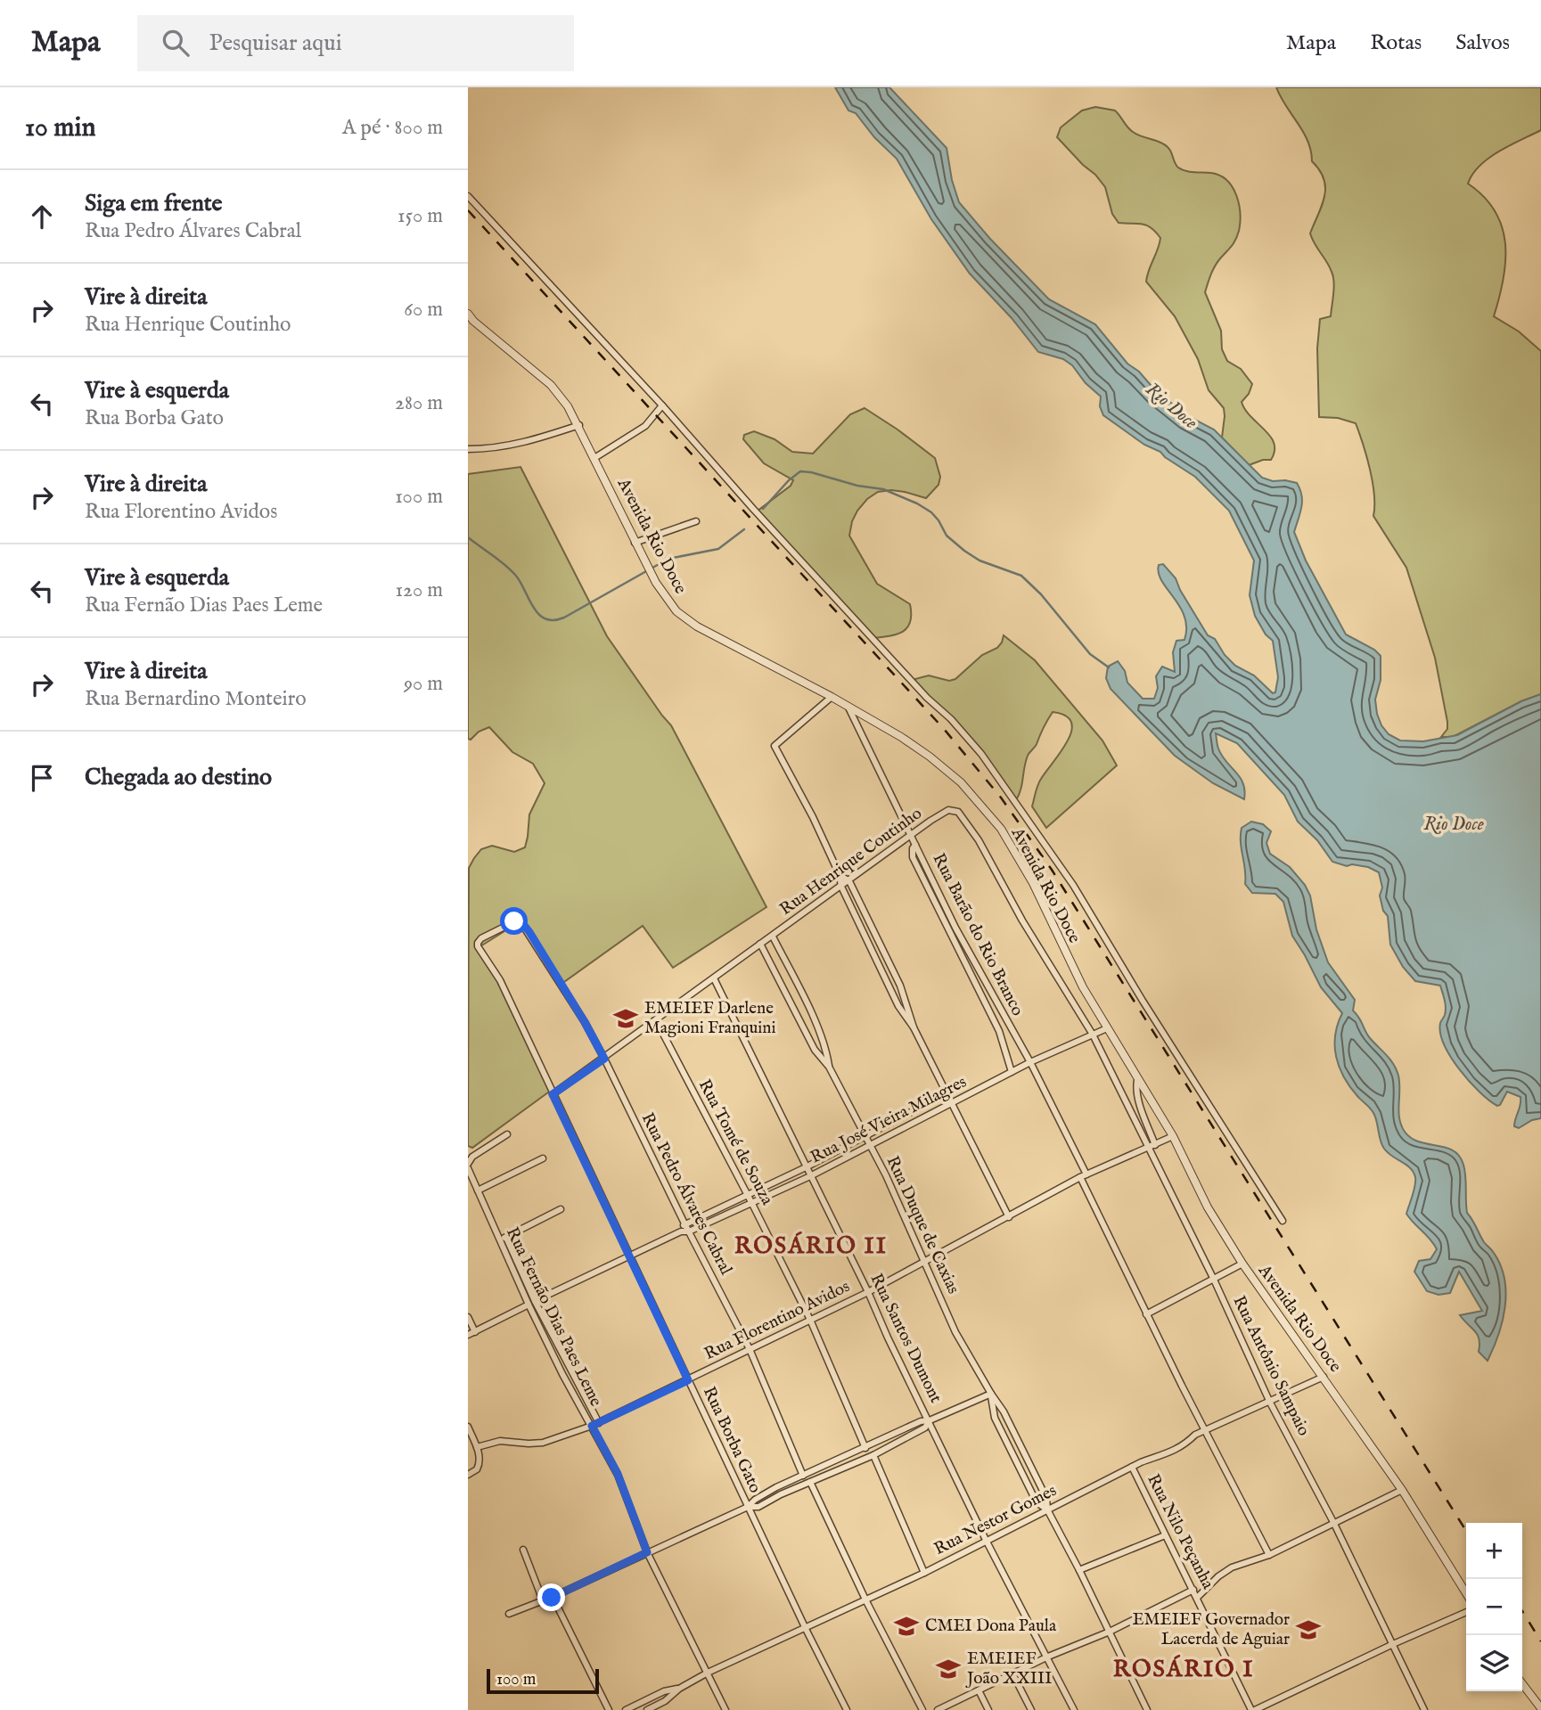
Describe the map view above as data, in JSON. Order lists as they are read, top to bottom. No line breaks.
{"streets":{"street":["Avenida Rio Doce","Rua Henrique Coutinho","Rua Barão do Rio Branco","Rua José Vieira Milagres","Rua Tomé de Souza","Rua Pedro Álvares Cabral","Rua Duque de Caxias","Rua Fernão Dias Paes Leme","Rua Florentino Avidos","Rua Santos Dumont","Rua Antônio Sampaio","Rua Borba Gato","Rua Nestor Gomes","Rua Nilo Peçanha"]},"crossings":[["Avenida Rio Doce","Rua Barão do Rio Branco"],["Avenida Rio Doce","Rua José Vieira Milagres"],["Avenida Rio Doce","Rua Florentino Avidos"],["Avenida Rio Doce","Rua Nestor Gomes"],["Rua Henrique Coutinho","Rua Barão do Rio Branco"],["Rua Henrique Coutinho","Rua José Vieira Milagres"],["Rua Henrique Coutinho","Rua Tomé de Souza"],["Rua Henrique Coutinho","Rua Pedro Álvares Cabral"],["Rua Henrique Coutinho","Rua Duque de Caxias"],["Rua Henrique Coutinho","Rua Santos Dumont"],["Rua Henrique Coutinho","Rua Antônio Sampaio"],["Rua Henrique Coutinho","Rua Borba Gato"],["Rua Barão do Rio Branco","Rua José Vieira Milagres"],["Rua Barão do Rio Branco","Rua Florentino Avidos"],["Rua José Vieira Milagres","Rua Tomé de Souza"],["Rua José Vieira Milagres","Rua Pedro Álvares Cabral"],["Rua José Vieira Milagres","Rua Duque de Caxias"],["Rua José Vieira Milagres","Rua Santos Dumont"],["Rua José Vieira Milagres","Rua Antônio Sampaio"],["Rua José Vieira Milagres","Rua Borba Gato"],["Rua Tomé de Souza","Rua Florentino Avidos"],["Rua Pedro Álvares Cabral","Rua Florentino Avidos"],["Rua Pedro Álvares Cabral","Rua Borba Gato"],["Rua Duque de Caxias","Rua Florentino Avidos"],["Rua Duque de Caxias","Rua Nestor Gomes"],["Rua Fernão Dias Paes Leme","Rua Florentino Avidos"],["Rua Fernão Dias Paes Leme","Rua Nestor Gomes"],["Rua Florentino Avidos","Rua Santos Dumont"],["Rua Florentino Avidos","Rua Antônio Sampaio"],["Rua Florentino Avidos","Rua Borba Gato"],["Rua Santos Dumont","Rua Nestor Gomes"],["Rua Antônio Sampaio","Rua Nestor Gomes"],["Rua Borba Gato","Rua Nestor Gomes"],["Rua Nestor Gomes","Rua Nilo Peçanha"]],"districts":["ROSÁRIO II","ROSÁRIO I"],"water":["Rio Doce"],"places":{"school or university":["EMEIEF Darlene Magioni Franquini","CMEI Dona Paula","EMEIEF Governador Lacerda de Aguiar","EMEIEF João XXIII"]},"scale_bar":"100 m","page":{"header":"Mapa","search":"Pesquisar aqui","nav":["Mapa","Rotas","Salvos"],"heading":["10 min","A pé · 800 m"],"list":[["Siga em frente","Rua Pedro Álvares Cabral","150 m"],["Vire à direita","Rua Henrique Coutinho","60 m"],["Vire à esquerda","Rua Borba Gato","280 m"],["Vire à direita","Rua Florentino Avidos","100 m"],["Vire à esquerda","Rua Fernão Dias Paes Leme","120 m"],["Vire à direita","Rua Bernardino Monteiro","90 m"],"Chegada ao destino"],"map_buttons":["+","−"],"scale":"100 m"}}
